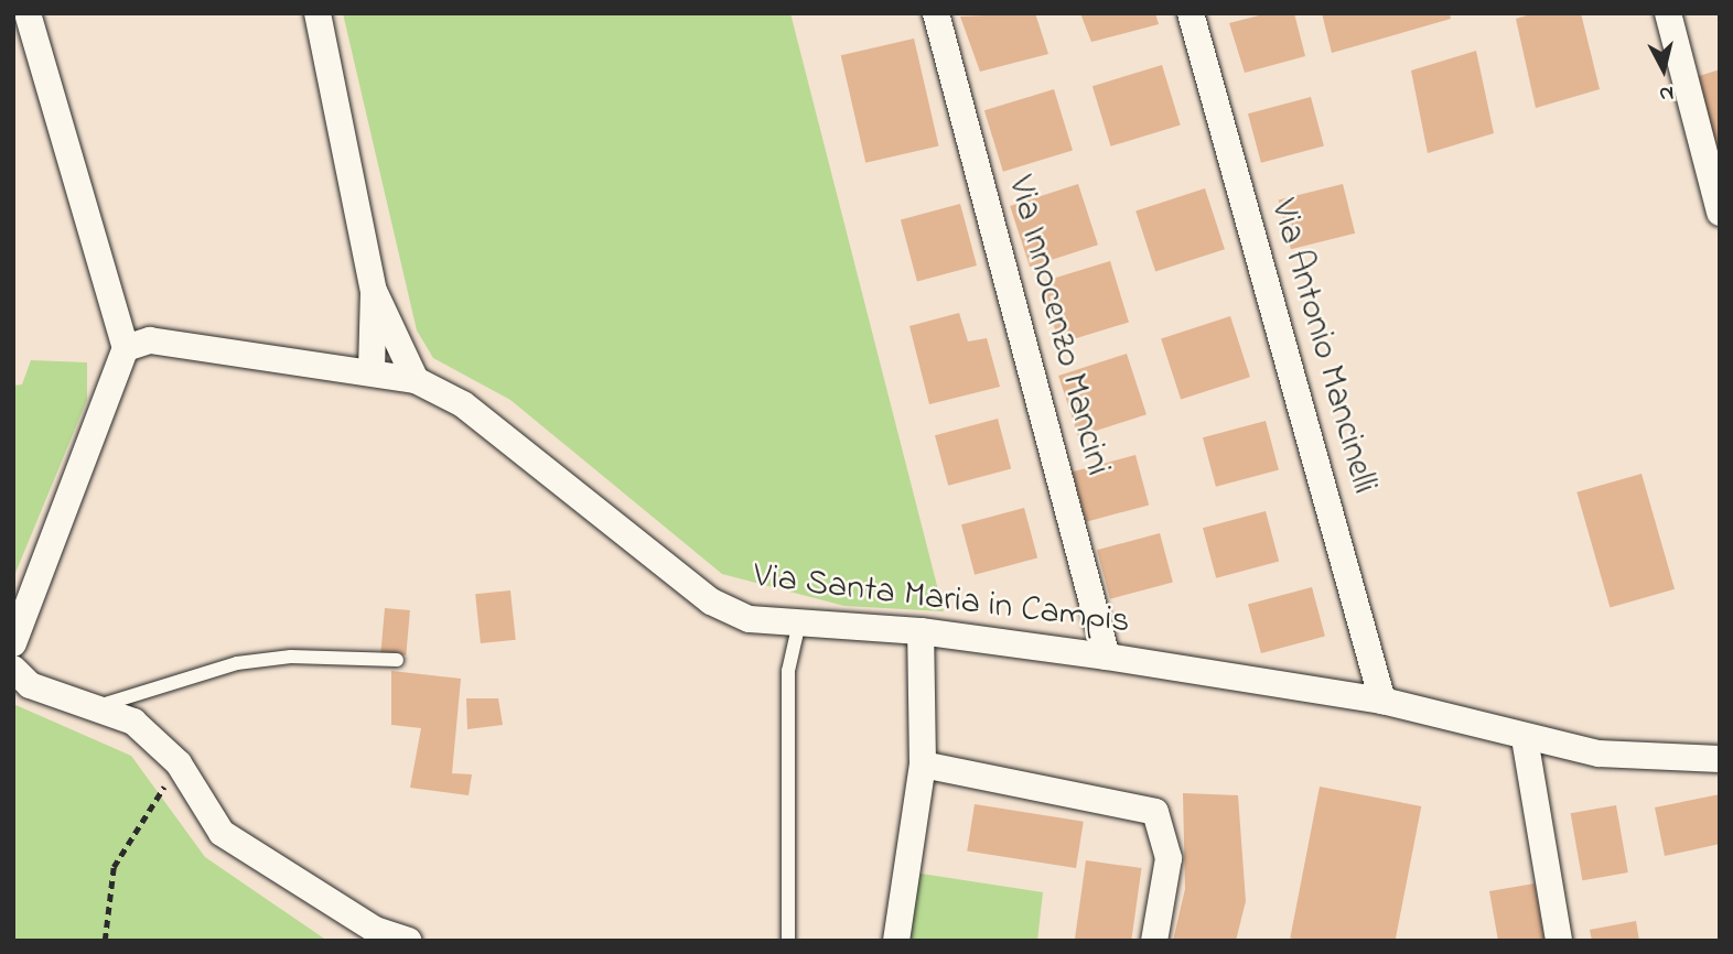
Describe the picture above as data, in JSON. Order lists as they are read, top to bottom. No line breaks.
{"streets":{"street":["Via Innocenzo Mancini","Via Antonio Mancinelli","Via Santa Maria in Campis"]},"crossings":[["Via Innocenzo Mancini","Via Santa Maria in Campis"],["Via Antonio Mancinelli","Via Santa Maria in Campis"]],"north":"bottom"}
